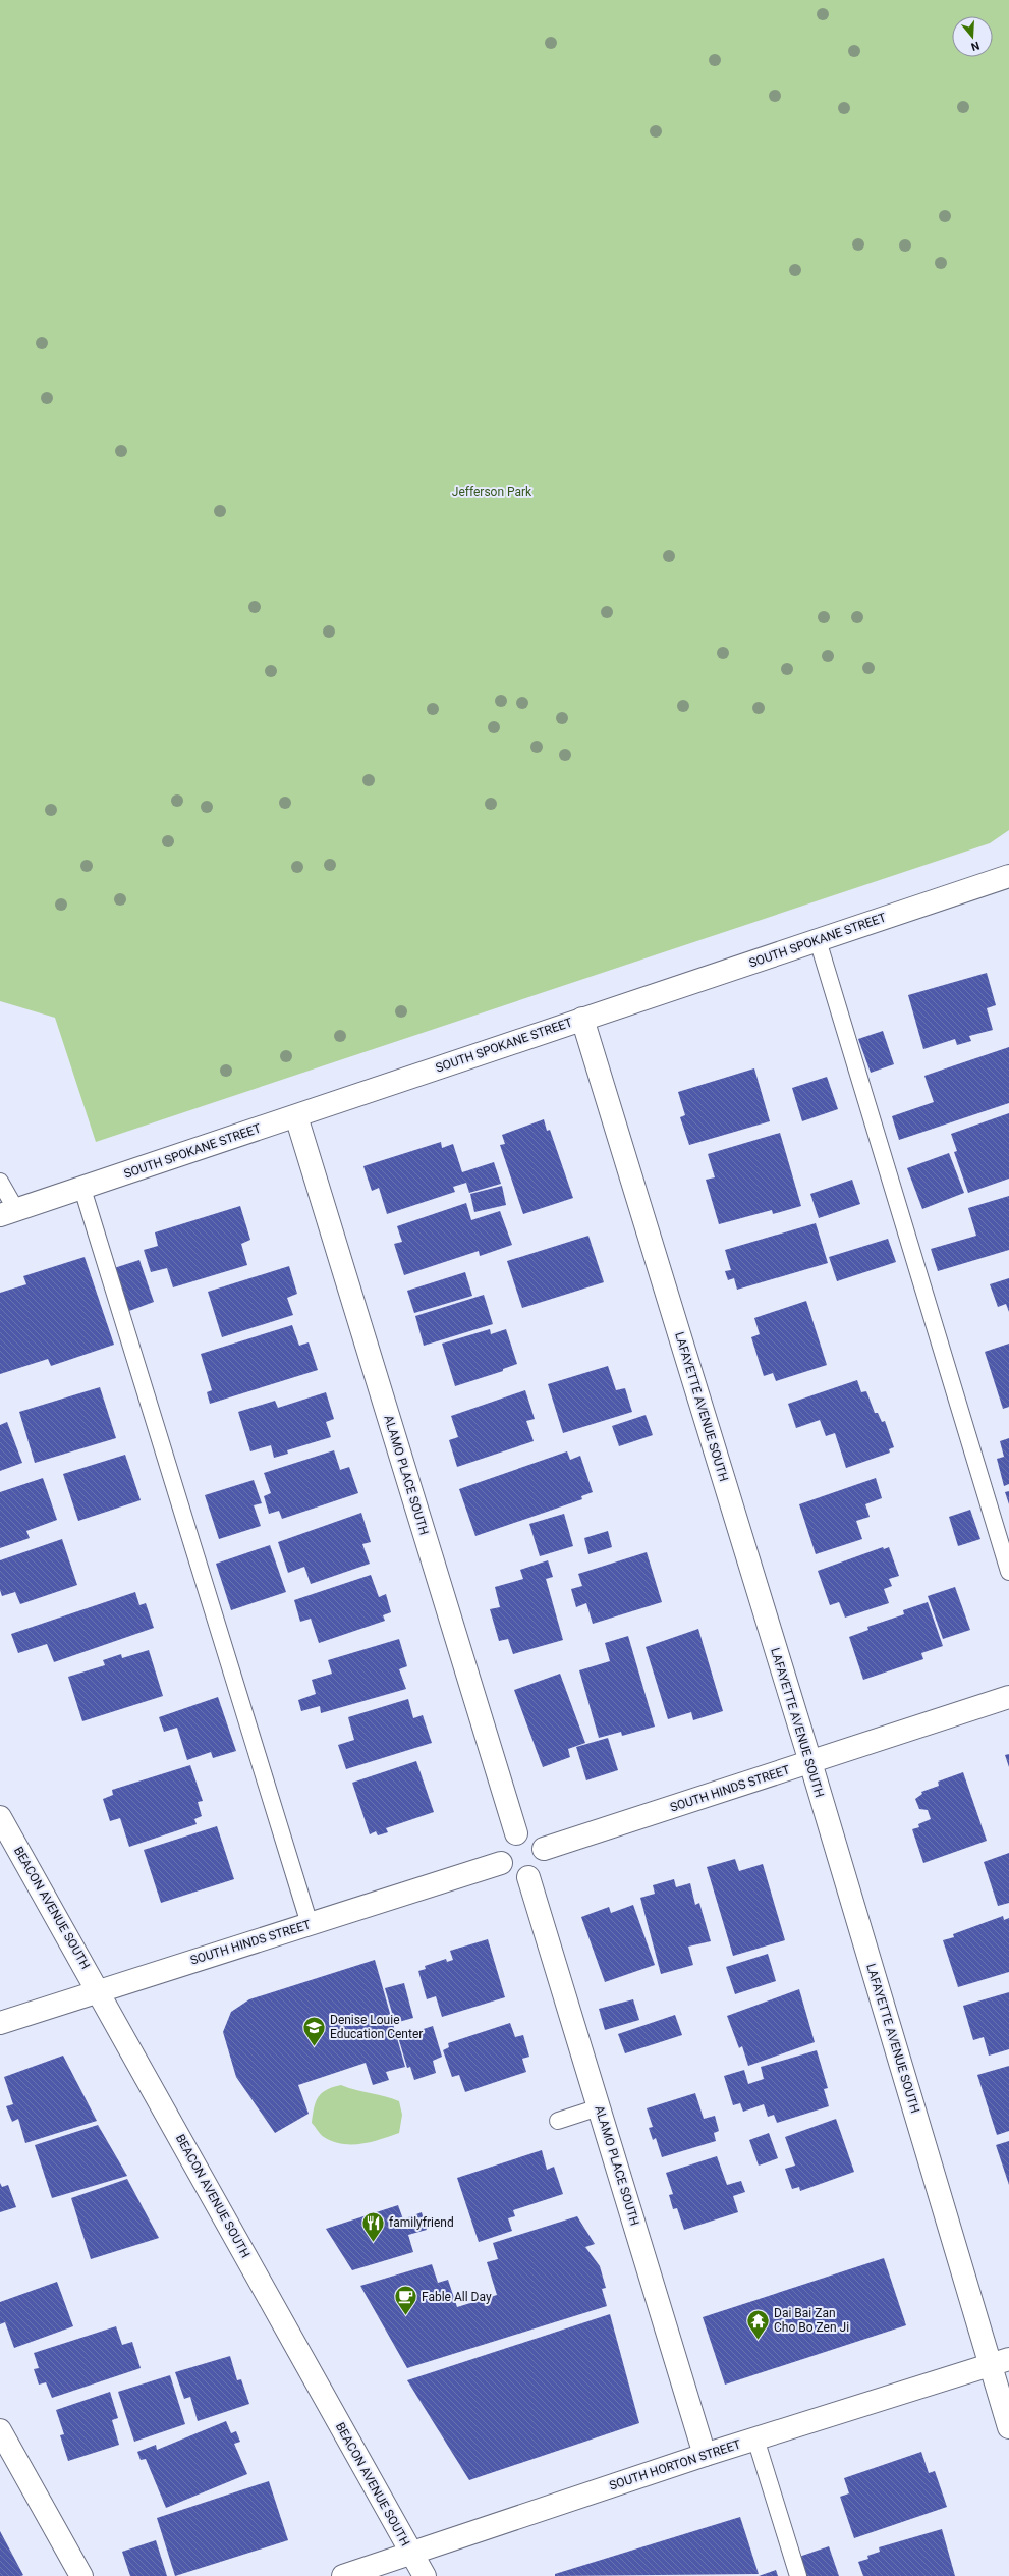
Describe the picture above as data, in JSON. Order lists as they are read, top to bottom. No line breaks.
{"streets":{"street":["SOUTH SPOKANE STREET","LAFAYETTE AVENUE SOUTH","ALAMO PLACE SOUTH","SOUTH HINDS STREET","BEACON AVENUE SOUTH","SOUTH HORTON STREET"]},"crossings":[["SOUTH SPOKANE STREET","LAFAYETTE AVENUE SOUTH"],["SOUTH SPOKANE STREET","ALAMO PLACE SOUTH"],["LAFAYETTE AVENUE SOUTH","SOUTH HINDS STREET"],["LAFAYETTE AVENUE SOUTH","SOUTH HORTON STREET"],["ALAMO PLACE SOUTH","SOUTH HINDS STREET"],["ALAMO PLACE SOUTH","SOUTH HORTON STREET"],["SOUTH HINDS STREET","BEACON AVENUE SOUTH"],["BEACON AVENUE SOUTH","SOUTH HORTON STREET"]],"parks":["Jefferson Park"],"places":{"school or university":["Denise Louie Education Center"],"restaurant":["familyfriend"],"cafe":["Fable All Day"],"temple":["Dai Bai Zan Cho Bo Zen Ji"]},"north":"bottom"}
